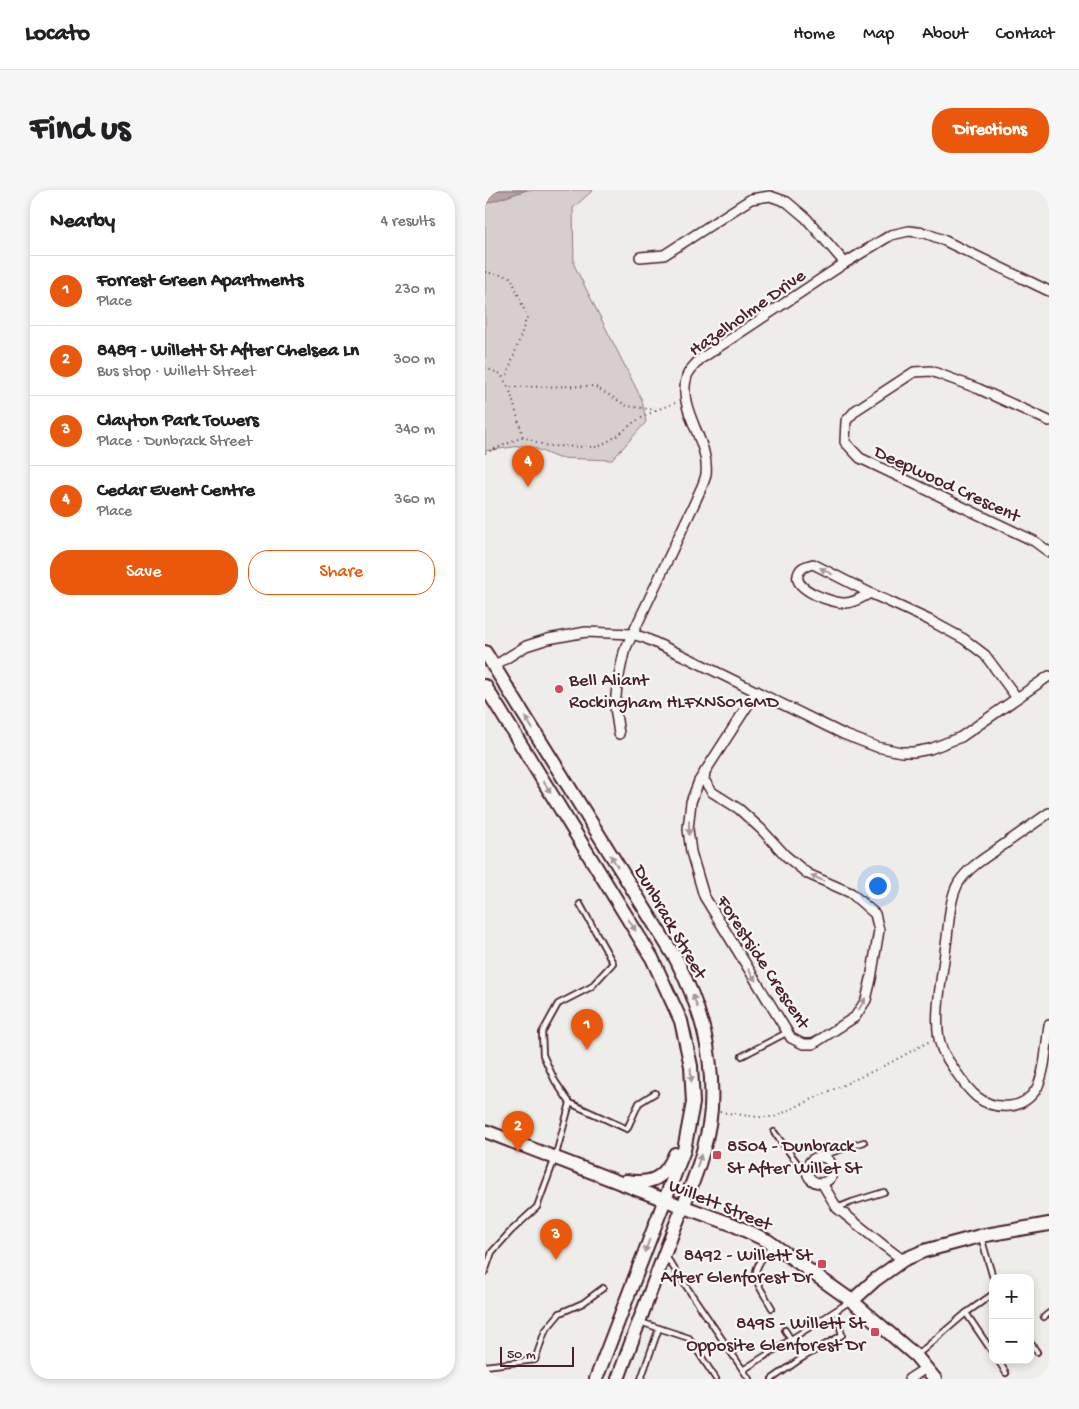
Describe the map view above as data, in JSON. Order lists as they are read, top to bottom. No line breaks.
{"streets":{"main road":["Dunbrack Street","Willett Street"],"street":["Hazelholme Drive","Deepwood Crescent","Forestside Crescent"]},"crossings":[["Dunbrack Street","Willett Street"]],"places":{"other":["Bell Aliant Rockingham HLFXNS016MD"],"transit":["8504 - Dunbrack St After Willet St","8492 - Willett St After Glenforest Dr","8495 - Willett St Opposite Glenforest Dr"]},"scale_bar":"50 m","page":{"header":"Locato","nav":["Home","Map","About","Contact"],"buttons":["Directions",["Save","Share"]],"title":"Find us","heading":["Nearby","4 results"],"list":[{"mark":"1","name":"Forrest Green Apartments","note":"Place","value":"230 m"},{"mark":"2","name":"8489 - Willett St After Chelsea Ln","note":"Bus stop · Willett Street","value":"300 m"},{"mark":"3","name":"Clayton Park Towers","note":"Place · Dunbrack Street","value":"340 m"},{"mark":"4","name":"Cedar Event Centre","note":"Place","value":"360 m"}],"pins":["4","1","2","3"],"map_buttons":["+","−"],"scale":"50 m"}}
